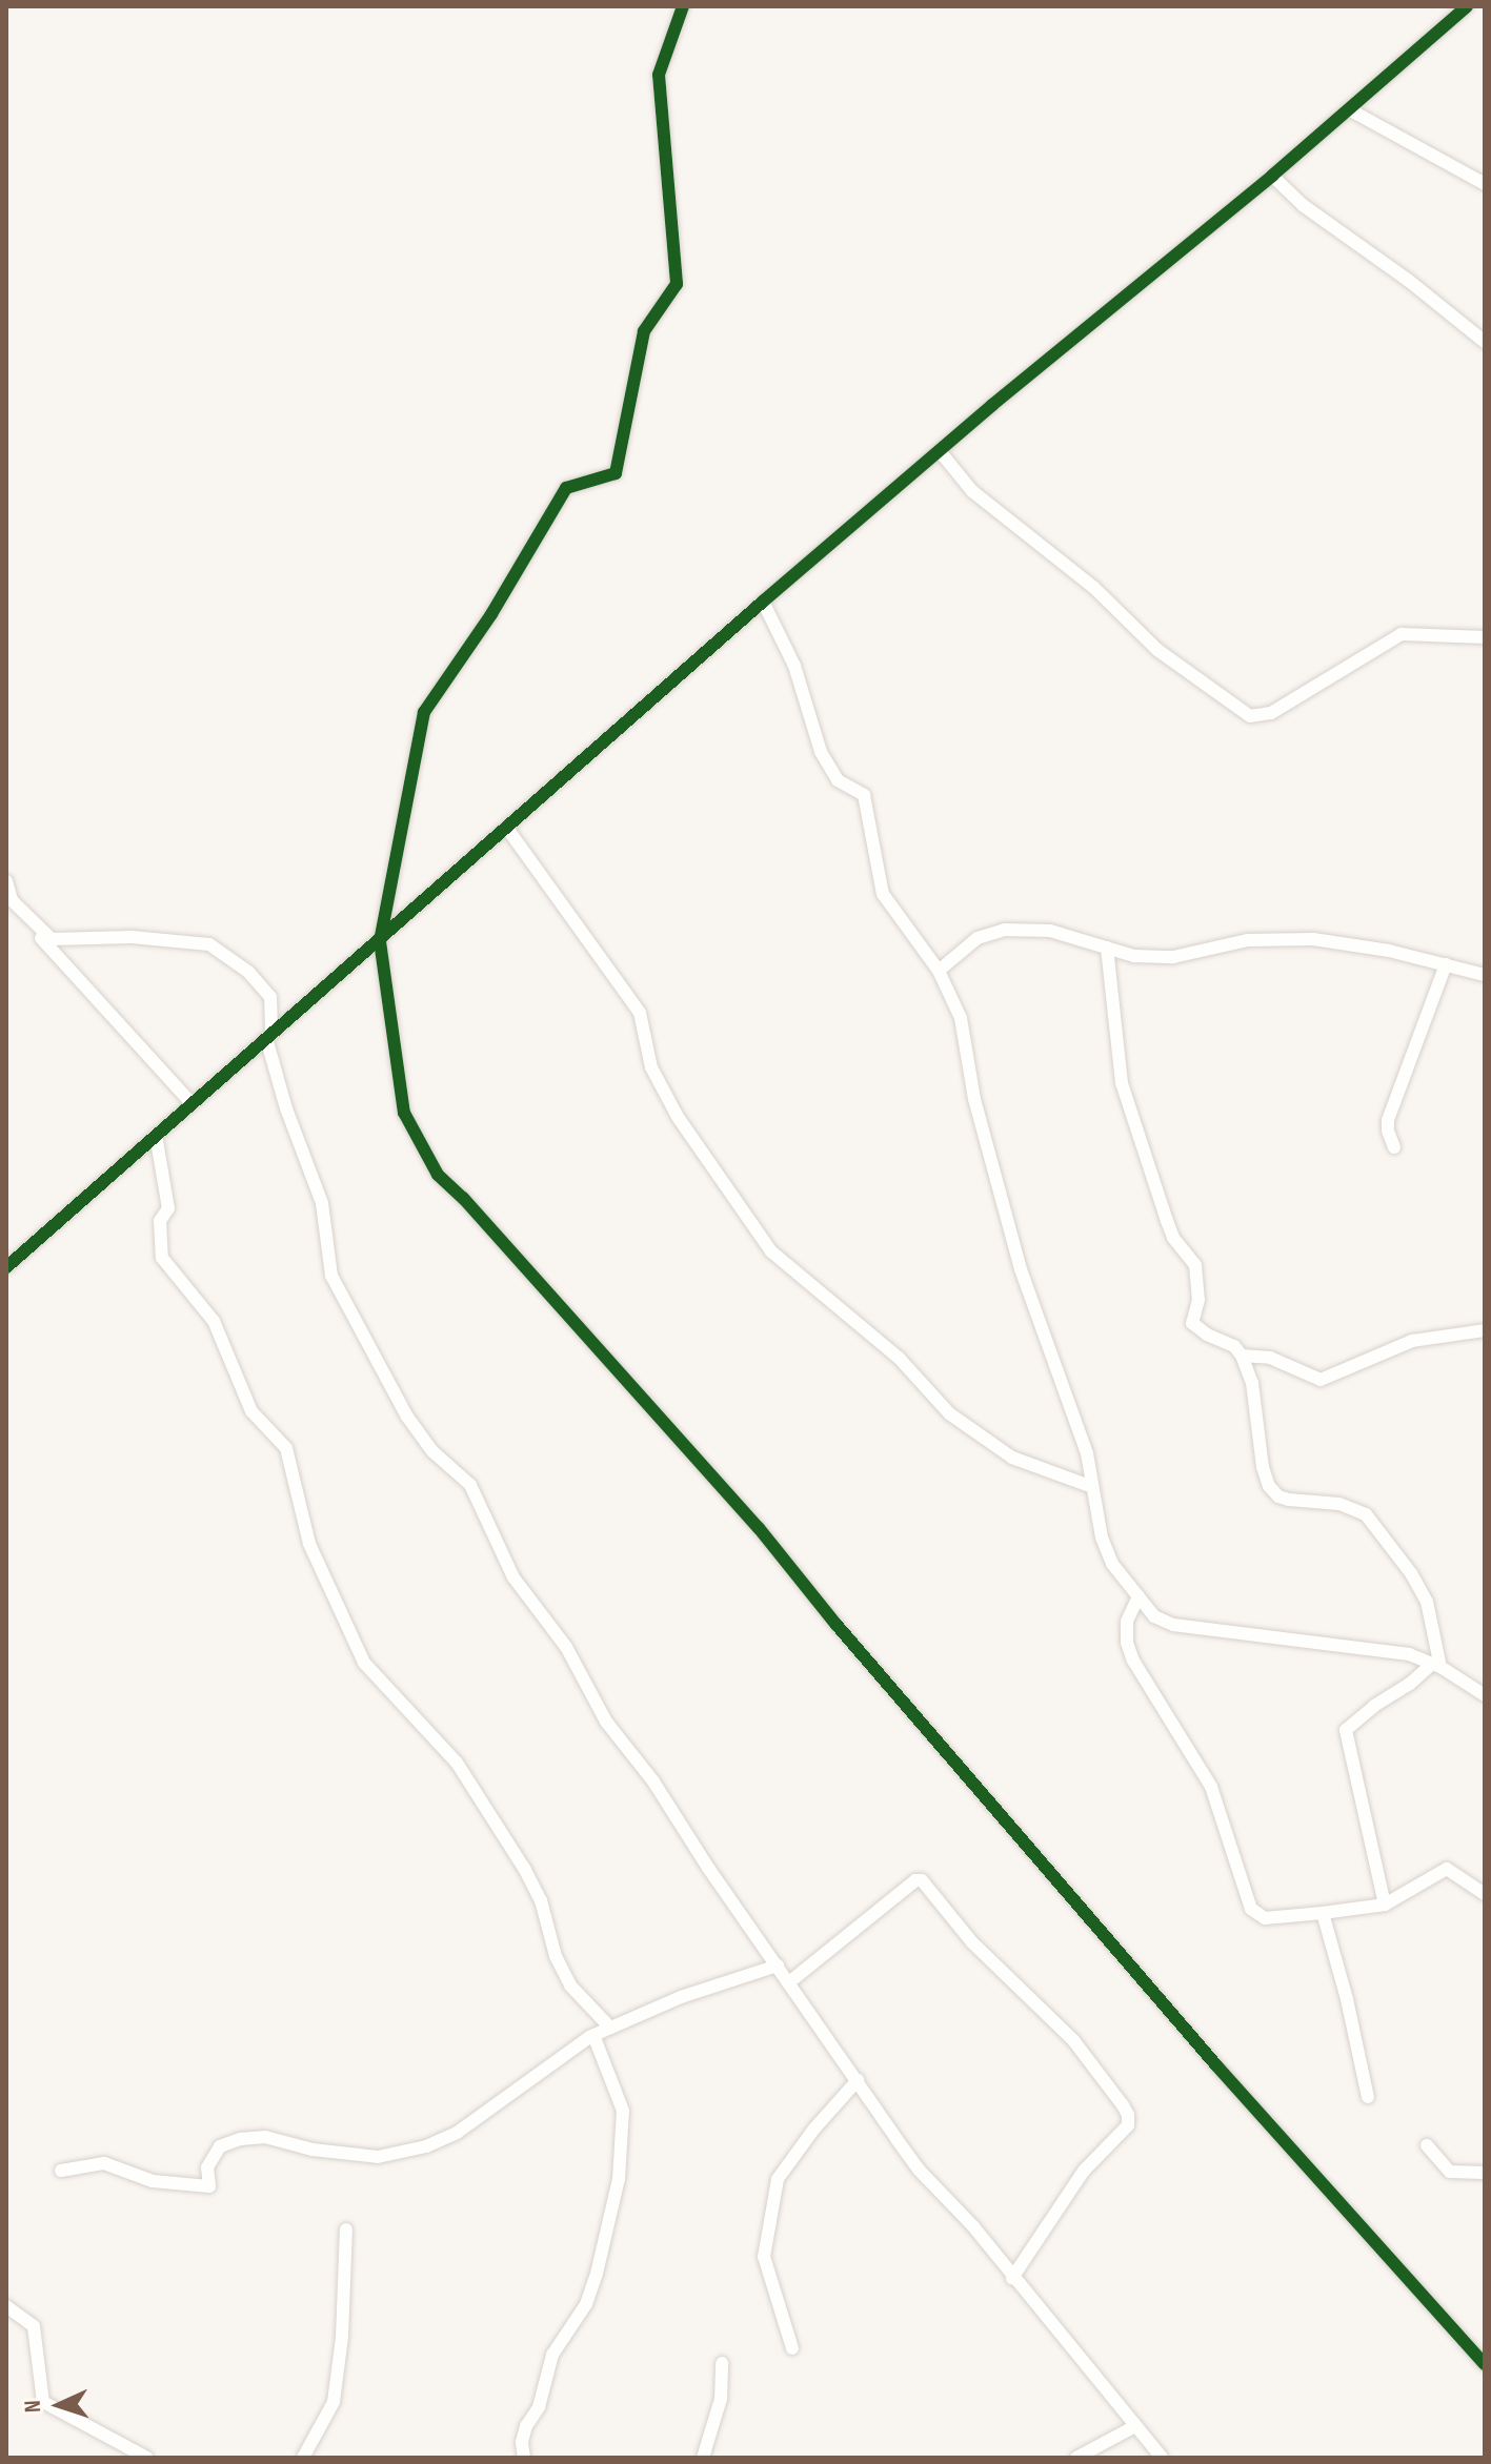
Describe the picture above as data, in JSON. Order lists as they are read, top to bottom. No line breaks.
{"north":"left"}
